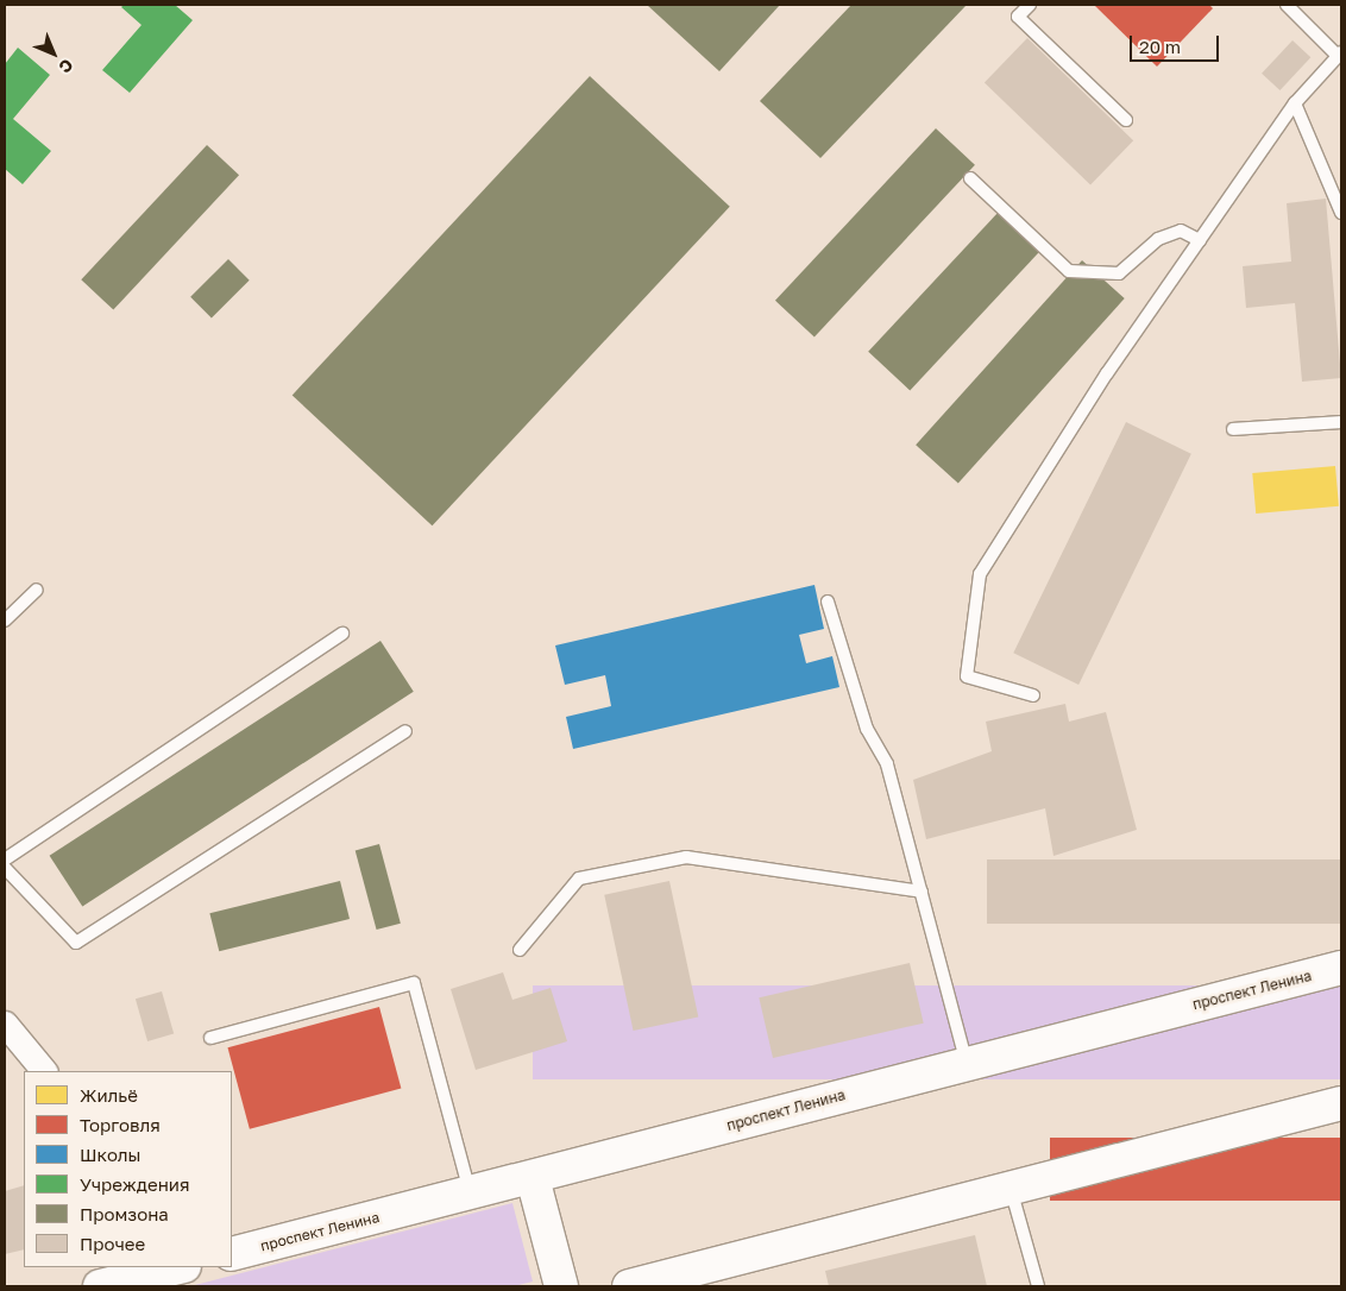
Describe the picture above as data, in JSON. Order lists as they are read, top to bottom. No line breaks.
{"streets":{"street":["проспект Ленина"]},"legend":["Жильё","Торговля","Школы","Учреждения","Промзона","Прочее"],"scale_bar":"20 m","north":"bottom right"}
